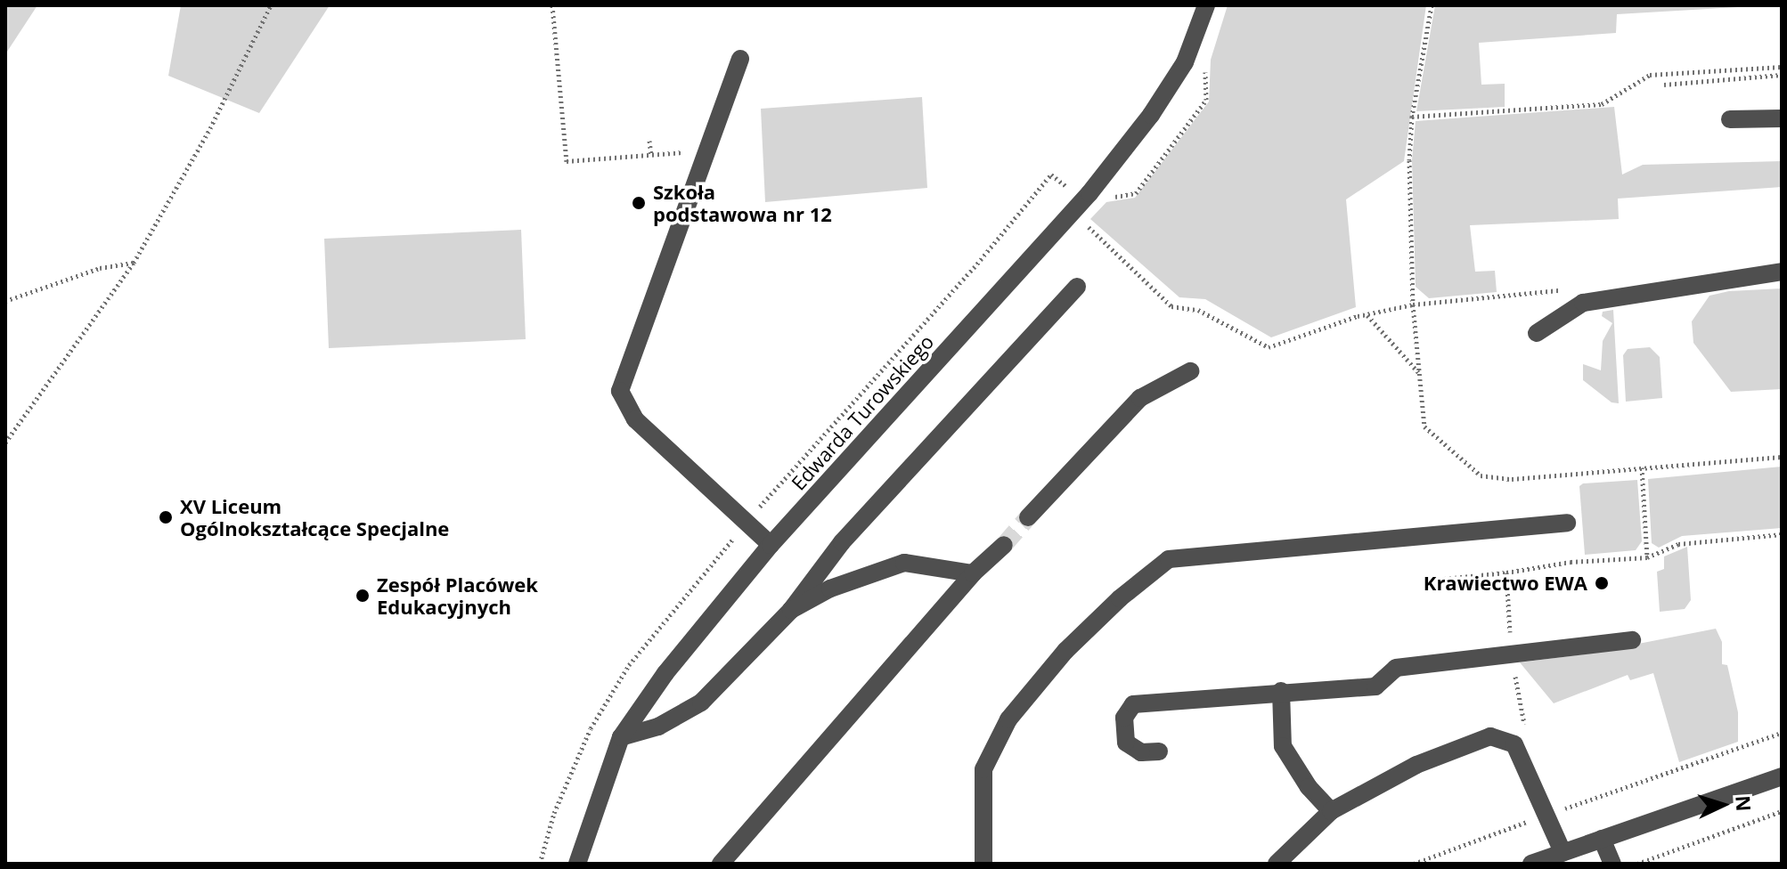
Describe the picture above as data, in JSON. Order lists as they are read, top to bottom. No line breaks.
{"streets":{"street":["Edwarda Turowskiego"]},"places":["Szkoła podstawowa nr 12","XV Liceum Ogólnokształcące Specjalne","Krawiectwo EWA","Zespół Placówek Edukacyjnych"],"north":"right"}
